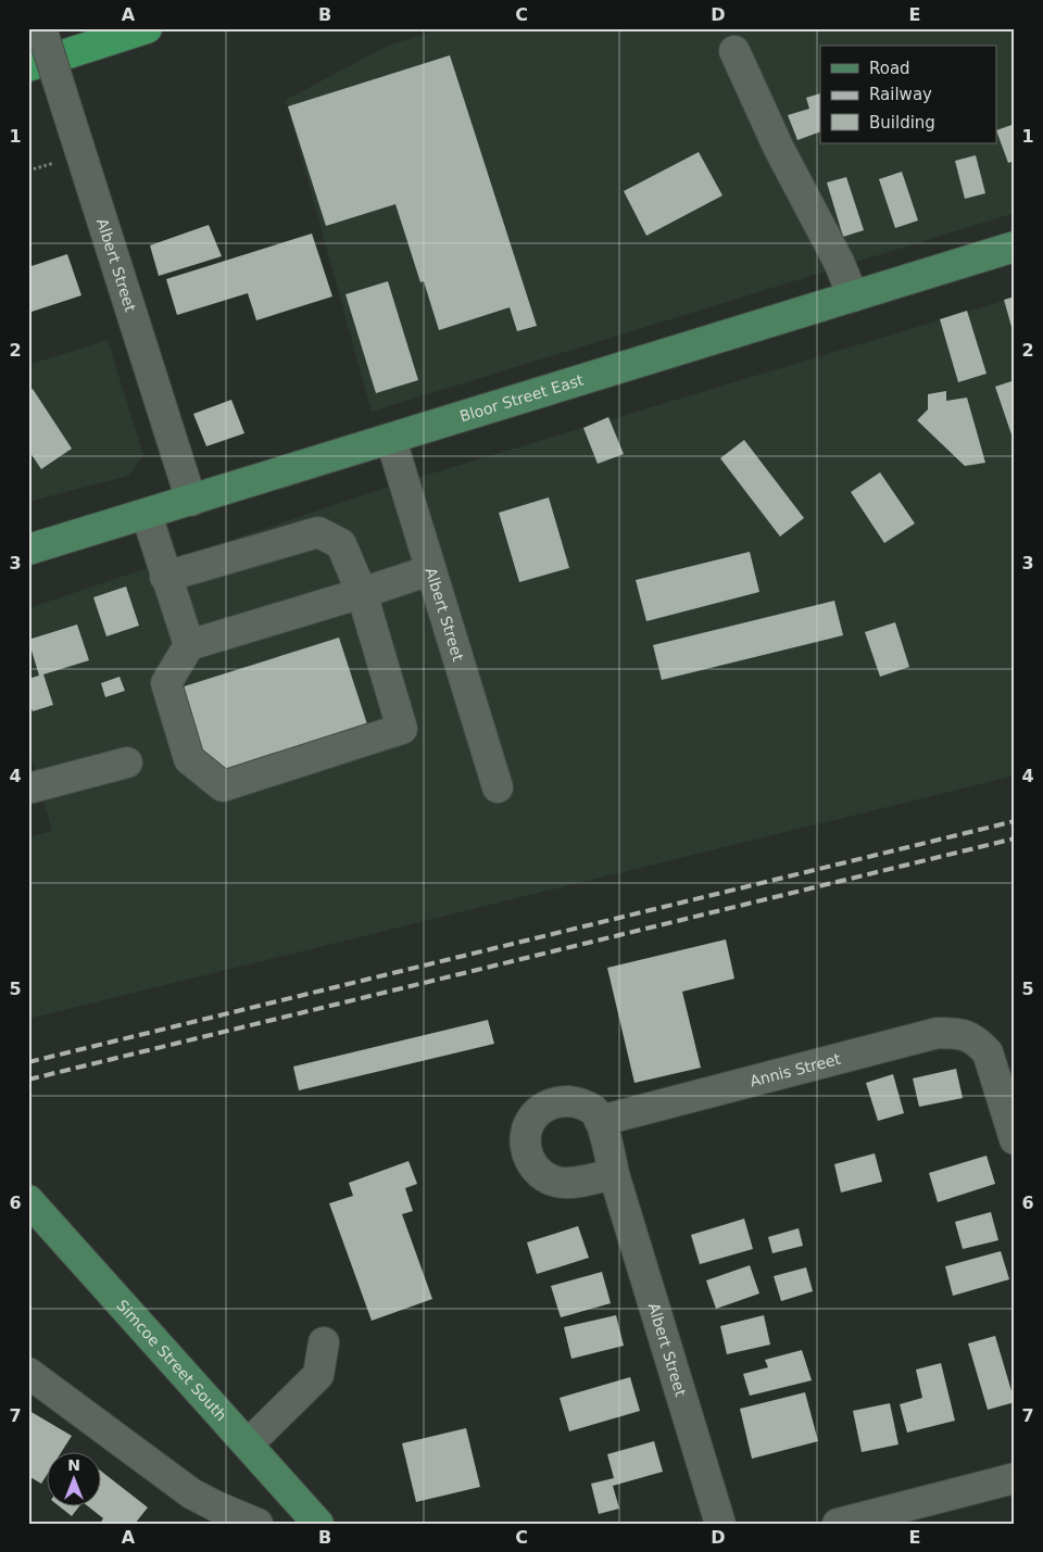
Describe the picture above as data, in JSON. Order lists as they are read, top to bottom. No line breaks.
{"streets":{"main road":["Bloor Street East","Simcoe Street South"],"street":["Albert Street","Annis Street"]},"crossings":[["Albert Street","Bloor Street East"],["Albert Street","Annis Street"]],"legend":["Road","Railway","Building"],"north":"top","grid":{"columns":["A","B","C","D","E"],"rows":["1","2","3","4","5","6","7"]}}
